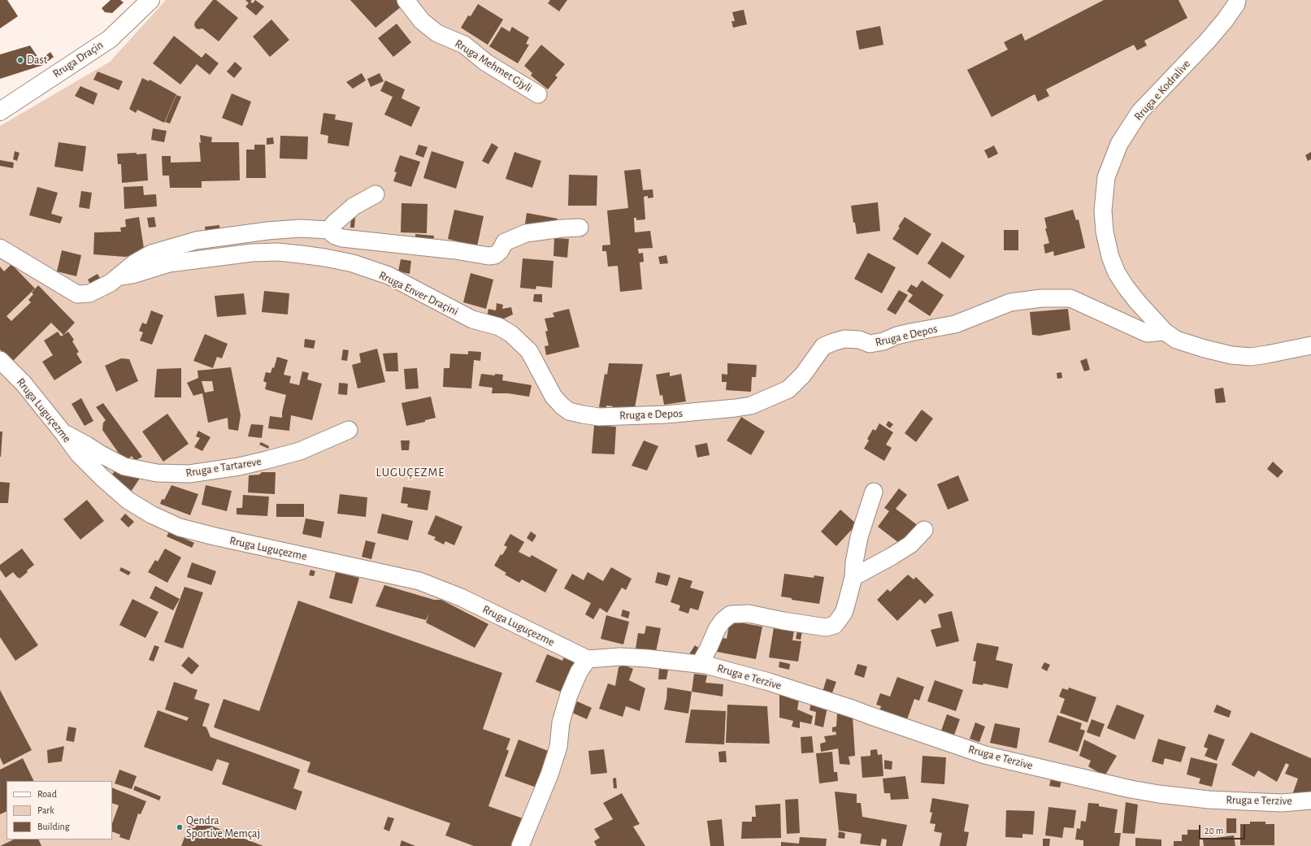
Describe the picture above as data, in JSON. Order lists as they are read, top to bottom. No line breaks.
{"streets":{"main road":["Rruga Draçin"],"street":["Rruga Mehmet Gjyli","Rruga e Kodralive","Rruga Enver Draçini","Rruga e Depos","Rruga Luguçezme","Rruga e Tartareve","Rruga e Terzive"]},"crossings":[["Rruga e Kodralive","Rruga e Depos"],["Rruga Enver Draçini","Rruga e Depos"],["Rruga Luguçezme","Rruga e Tartareve"],["Rruga Luguçezme","Rruga e Terzive"]],"districts":["LUGUÇEZME"],"places":["Dast","Qendra Sportive Memçaj"],"legend":["Road","Park","Building"],"scale_bar":"20 m"}
